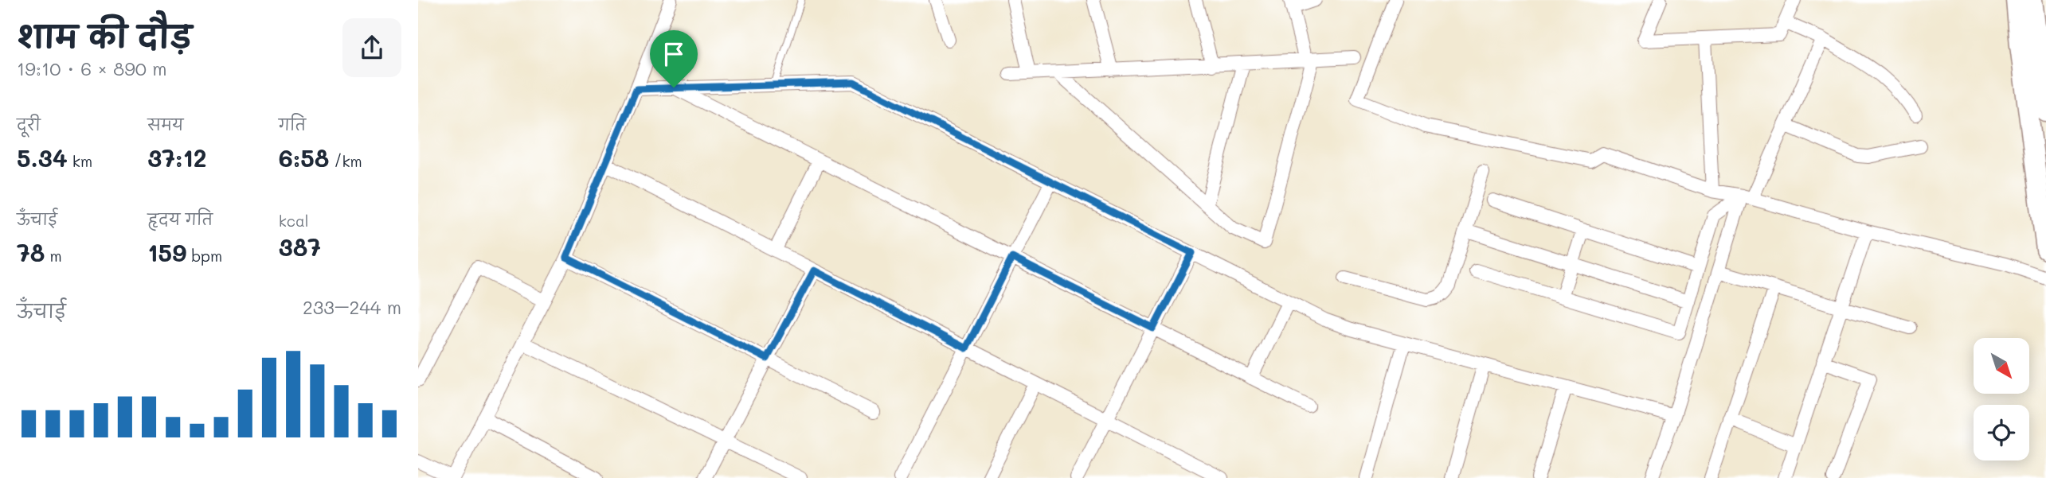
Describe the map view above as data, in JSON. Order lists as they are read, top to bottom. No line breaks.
{"north":"bottom right","page":{"heading":["शाम की दौड़","19:10 · 6 × 890 m"],"stats":[["दूरी","5.34 km"],["समय","37:12"],["गति","6:58 /km"],["ऊँचाई","78 m"],["हृदय गति","159 bpm"],["kcal","387"]],"chart":["ऊँचाई","233–244 m"]}}
